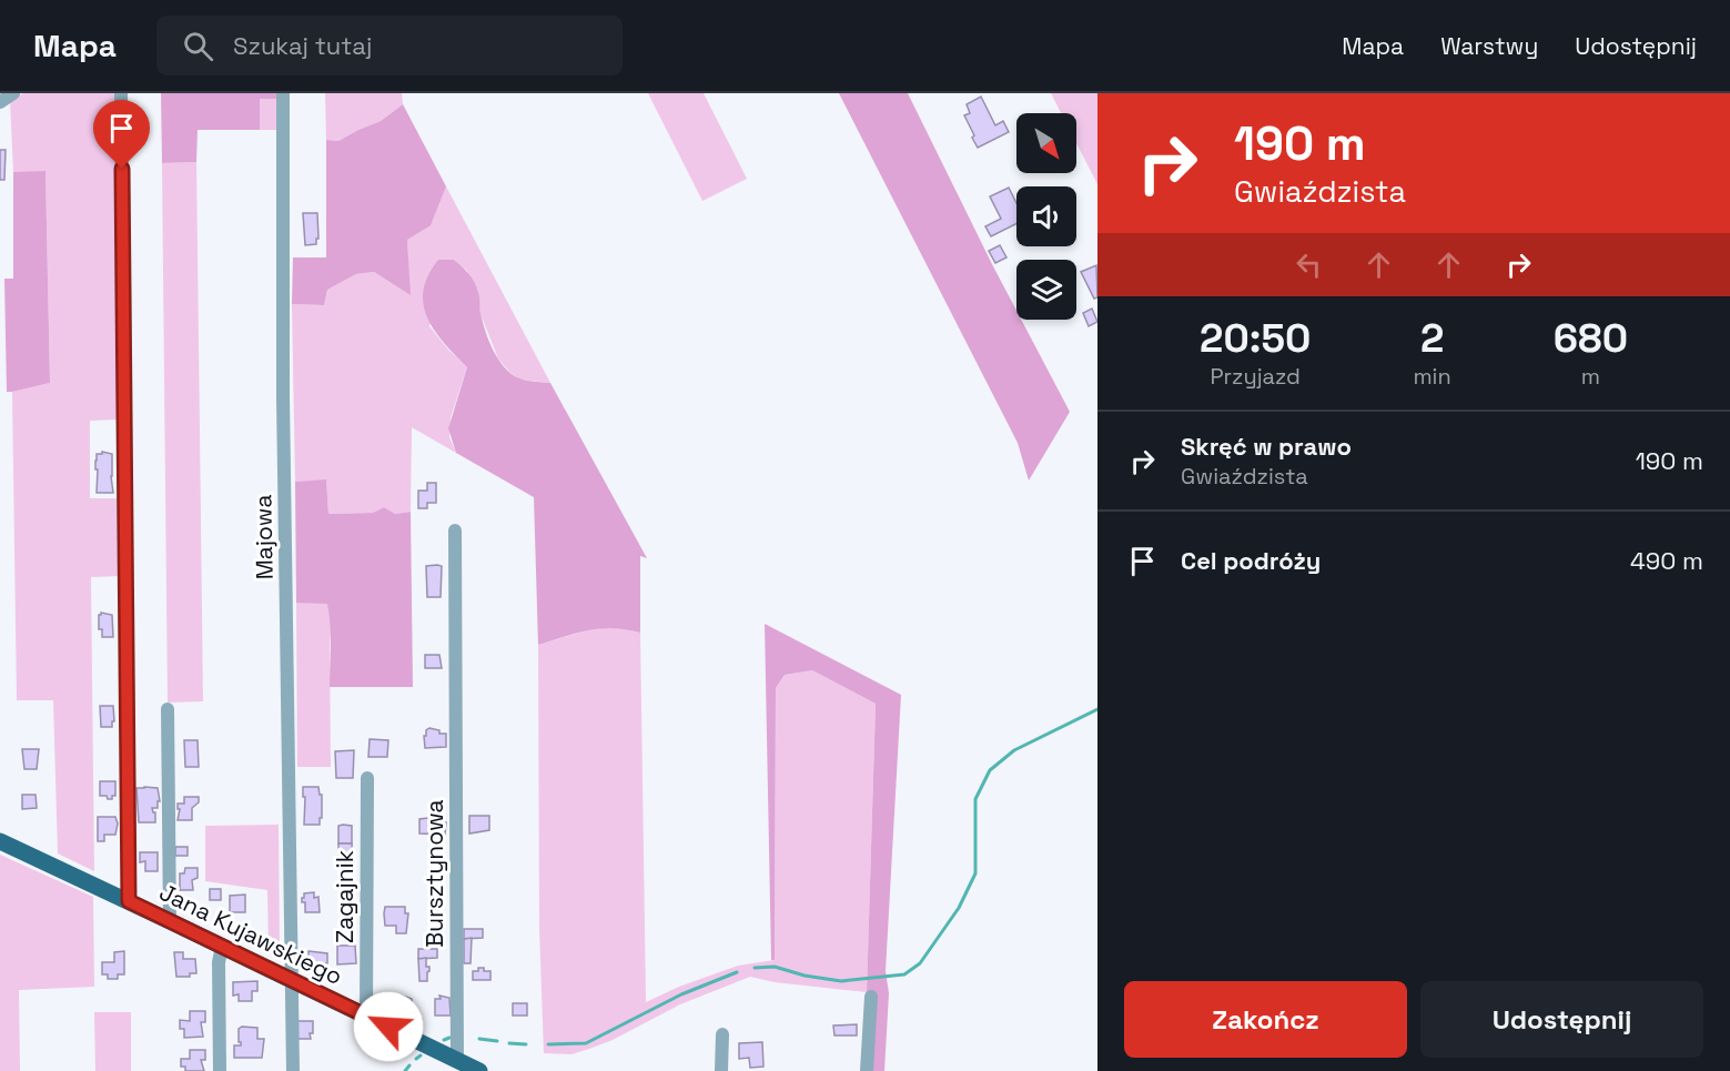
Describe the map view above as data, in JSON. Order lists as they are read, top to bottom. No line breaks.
{"streets":{"main road":["Jana Kujawskiego"],"street":["Majowa","Bursztynowa","Zagajnik"]},"crossings":[["Majowa","Jana Kujawskiego"],["Bursztynowa","Jana Kujawskiego"],["Zagajnik","Jana Kujawskiego"]],"north":"bottom right","page":{"header":"Mapa","search":"Szukaj tutaj","nav":["Mapa","Warstwy","Udostępnij"],"turn":["190 m","Gwiaździsta"],"eta":["20:50","Przyjazd","2","min","680","m"],"list":[{"name":"Skręć w prawo","note":"Gwiaździsta","value":"190 m"},{"name":"Cel podróży","value":"490 m"}],"buttons":["Zakończ","Udostępnij"]}}
